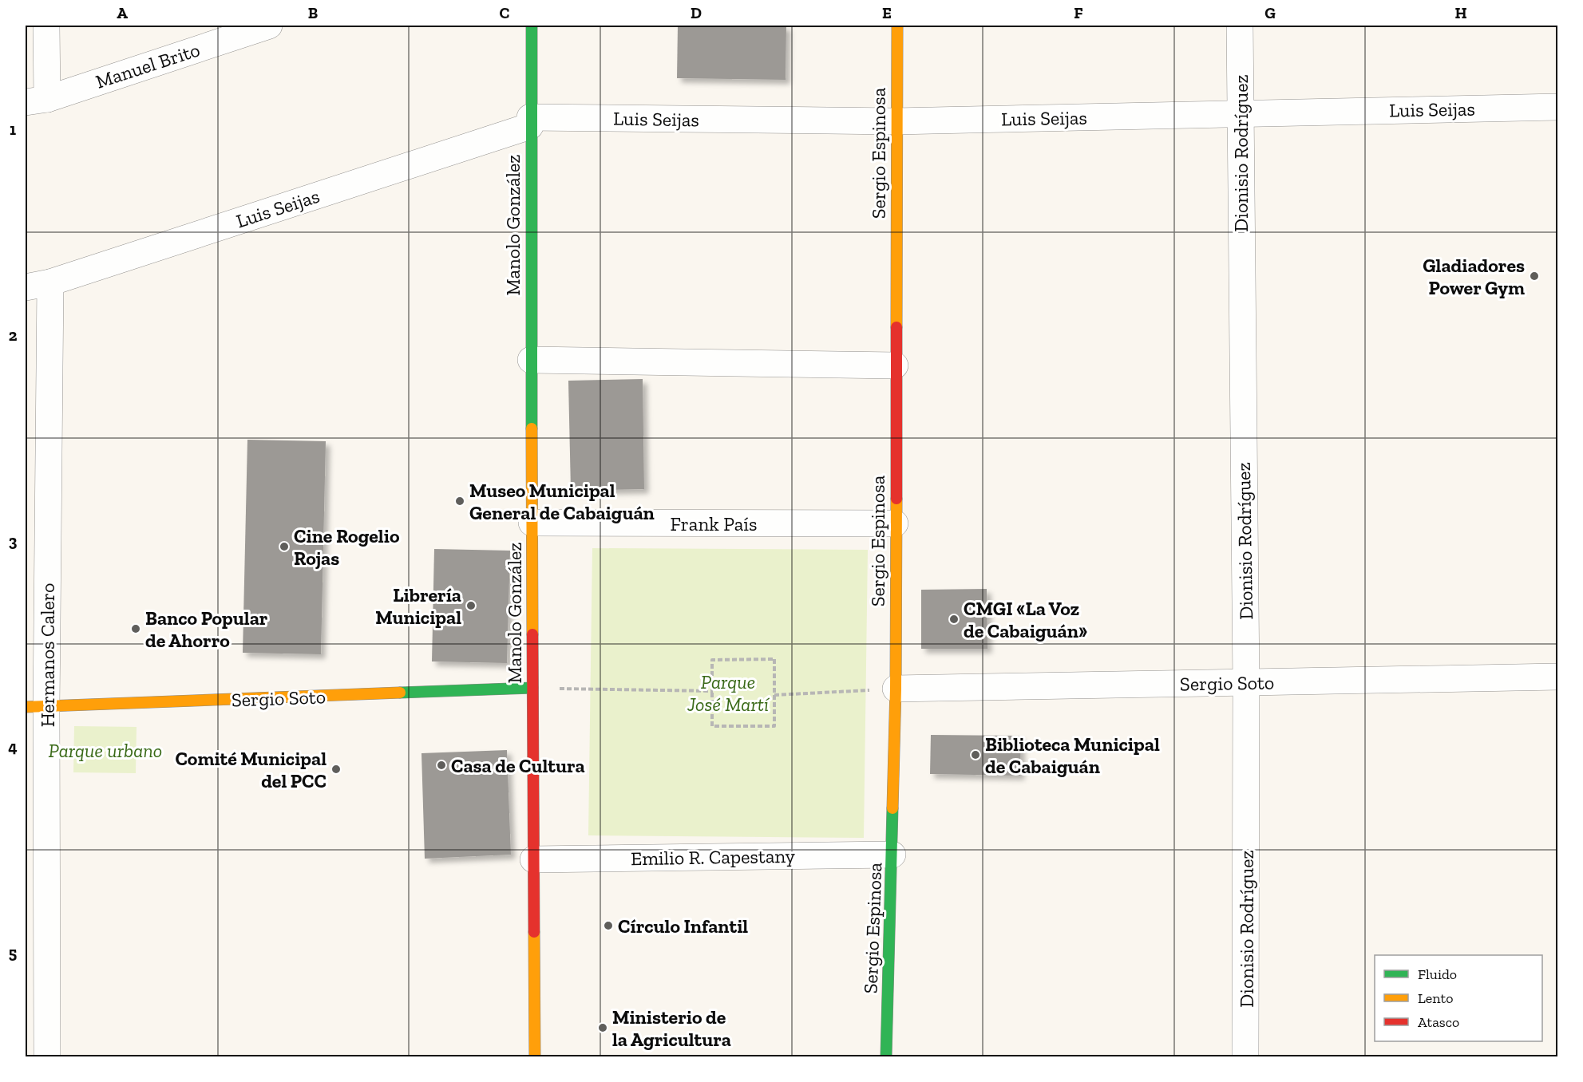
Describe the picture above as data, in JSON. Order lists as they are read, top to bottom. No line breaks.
{"streets":{"street":["Manuel Brito","Luis Seijas","Sergio Espinosa","Dionisio Rodríguez","Manolo González","Frank País","Hermanos Calero","Sergio Soto","Emilio R. Capestany"]},"crossings":[["Luis Seijas","Sergio Espinosa"],["Luis Seijas","Dionisio Rodríguez"],["Luis Seijas","Manolo González"],["Luis Seijas","Hermanos Calero"],["Sergio Espinosa","Frank País"],["Sergio Espinosa","Sergio Soto"],["Sergio Espinosa","Emilio R. Capestany"],["Dionisio Rodríguez","Sergio Soto"],["Manolo González","Frank País"],["Manolo González","Sergio Soto"],["Manolo González","Emilio R. Capestany"],["Hermanos Calero","Sergio Soto"]],"parks":["Parque José Martí","Parque urbano"],"places":["Gladiadores Power Gym","Museo Municipal General de Cabaiguán","Cine Rogelio Rojas","Librería Municipal","CMGI «La Voz de Cabaiguán»","Banco Popular de Ahorro","Biblioteca Municipal de Cabaiguán","Casa de Cultura","Comité Municipal del PCC","Círculo Infantil","Ministerio de la Agricultura"],"legend":["Fluido","Lento","Atasco"],"grid":{"columns":["A","B","C","D","E","F","G","H"],"rows":["1","2","3","4","5"]}}
